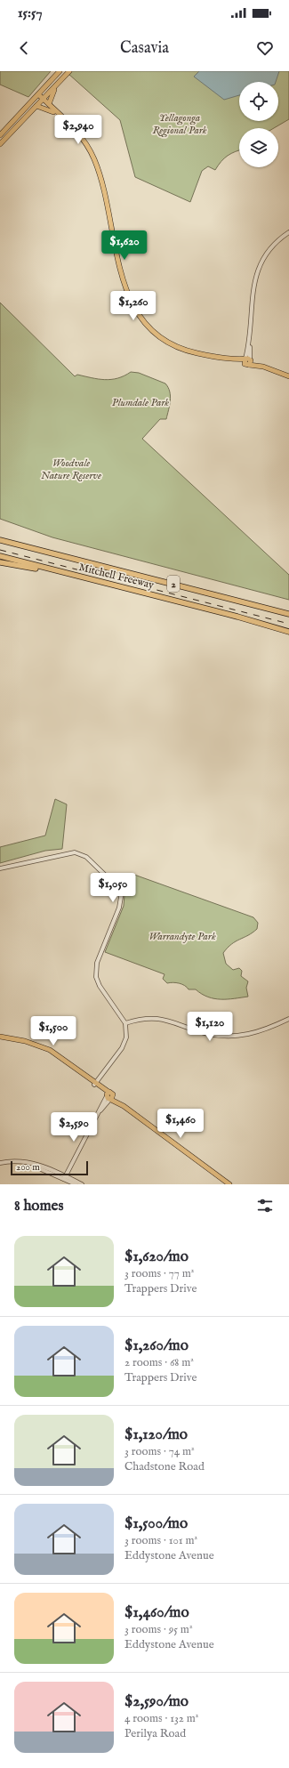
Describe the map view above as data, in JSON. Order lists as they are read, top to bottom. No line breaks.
{"streets":{"highway":["Mitchell Freeway","2"]},"parks":["Yellagonga Regional Park","Plumdale Park","Woodvale Nature Reserve","Warrandyte Park"],"scale_bar":"200 m","page":{"status":"15:57","header":"Casavia","price":["$2,940","$1,620","$1,260","$1,050","$1,120","$1,500","$1,460","$2,590"],"scale":"200 m","heading":"8 homes","list":[{"name":"$1,620/mo","note":"3 rooms · 77 m² · Trappers Drive"},{"name":"$1,260/mo","note":"2 rooms · 68 m² · Trappers Drive"},{"name":"$1,120/mo","note":"3 rooms · 74 m² · Chadstone Road"},{"name":"$1,500/mo","note":"3 rooms · 101 m² · Eddystone Avenue"},{"name":"$1,460/mo","note":"3 rooms · 95 m² · Eddystone Avenue"},{"name":"$2,590/mo","note":"4 rooms · 132 m² · Perilya Road"}]}}
